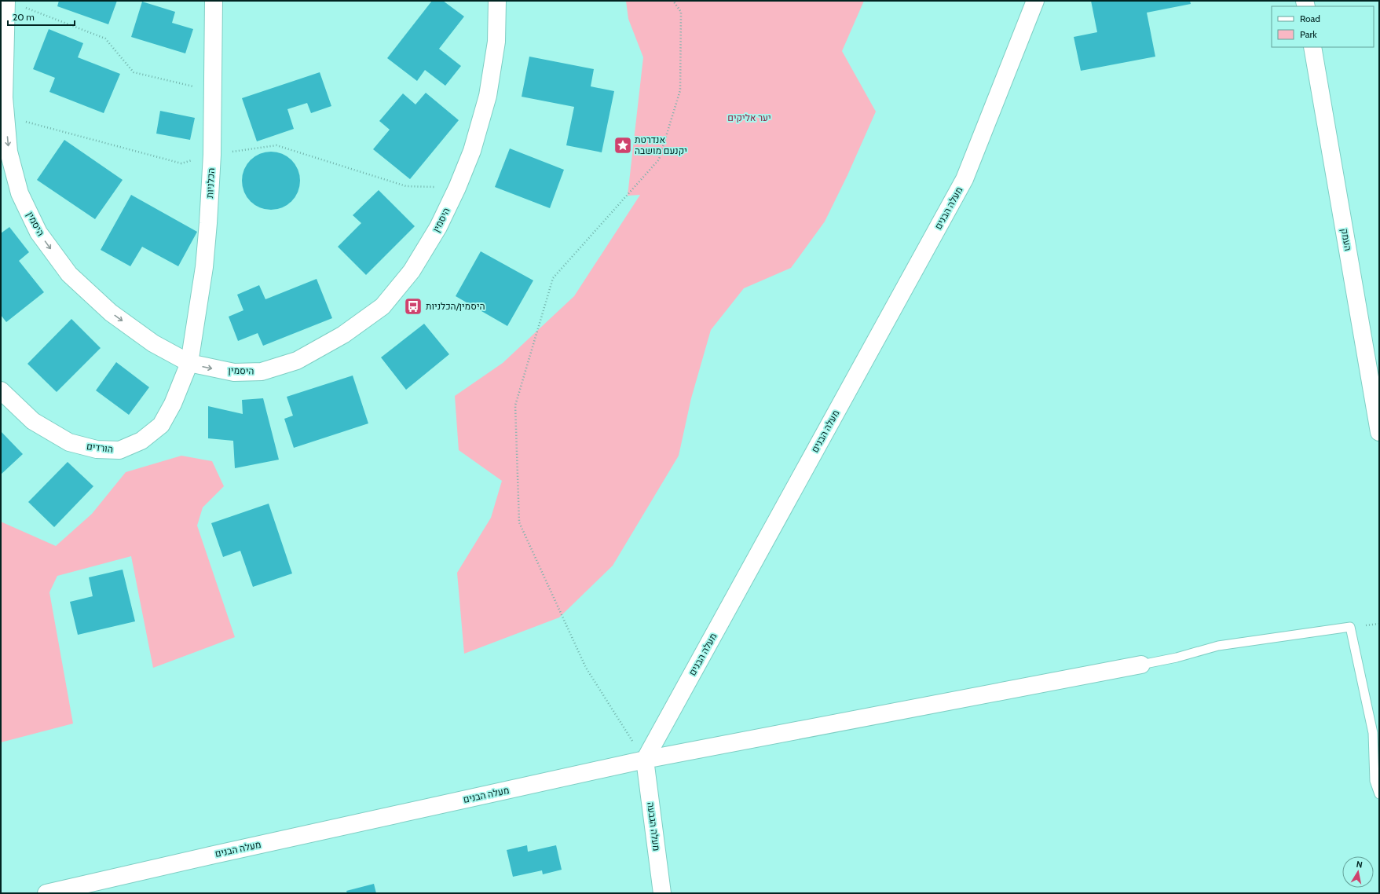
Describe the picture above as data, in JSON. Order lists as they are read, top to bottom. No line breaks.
{"streets":{"street":["הכלניות","מעלה הבנים","היסמין","העמק","הורדים","מעלה הגבעה"]},"crossings":[["הכלניות","היסמין"],["הכלניות","הורדים"],["מעלה הבנים","מעלה הגבעה"],["היסמין","הורדים"]],"parks":["יער אליקים"],"places":{"place":["אנדרטת יקנעם מושבה"],"bus stop":["היסמין/הכלניות"]},"legend":["Road","Park"],"scale_bar":"20 m","north":"top"}
